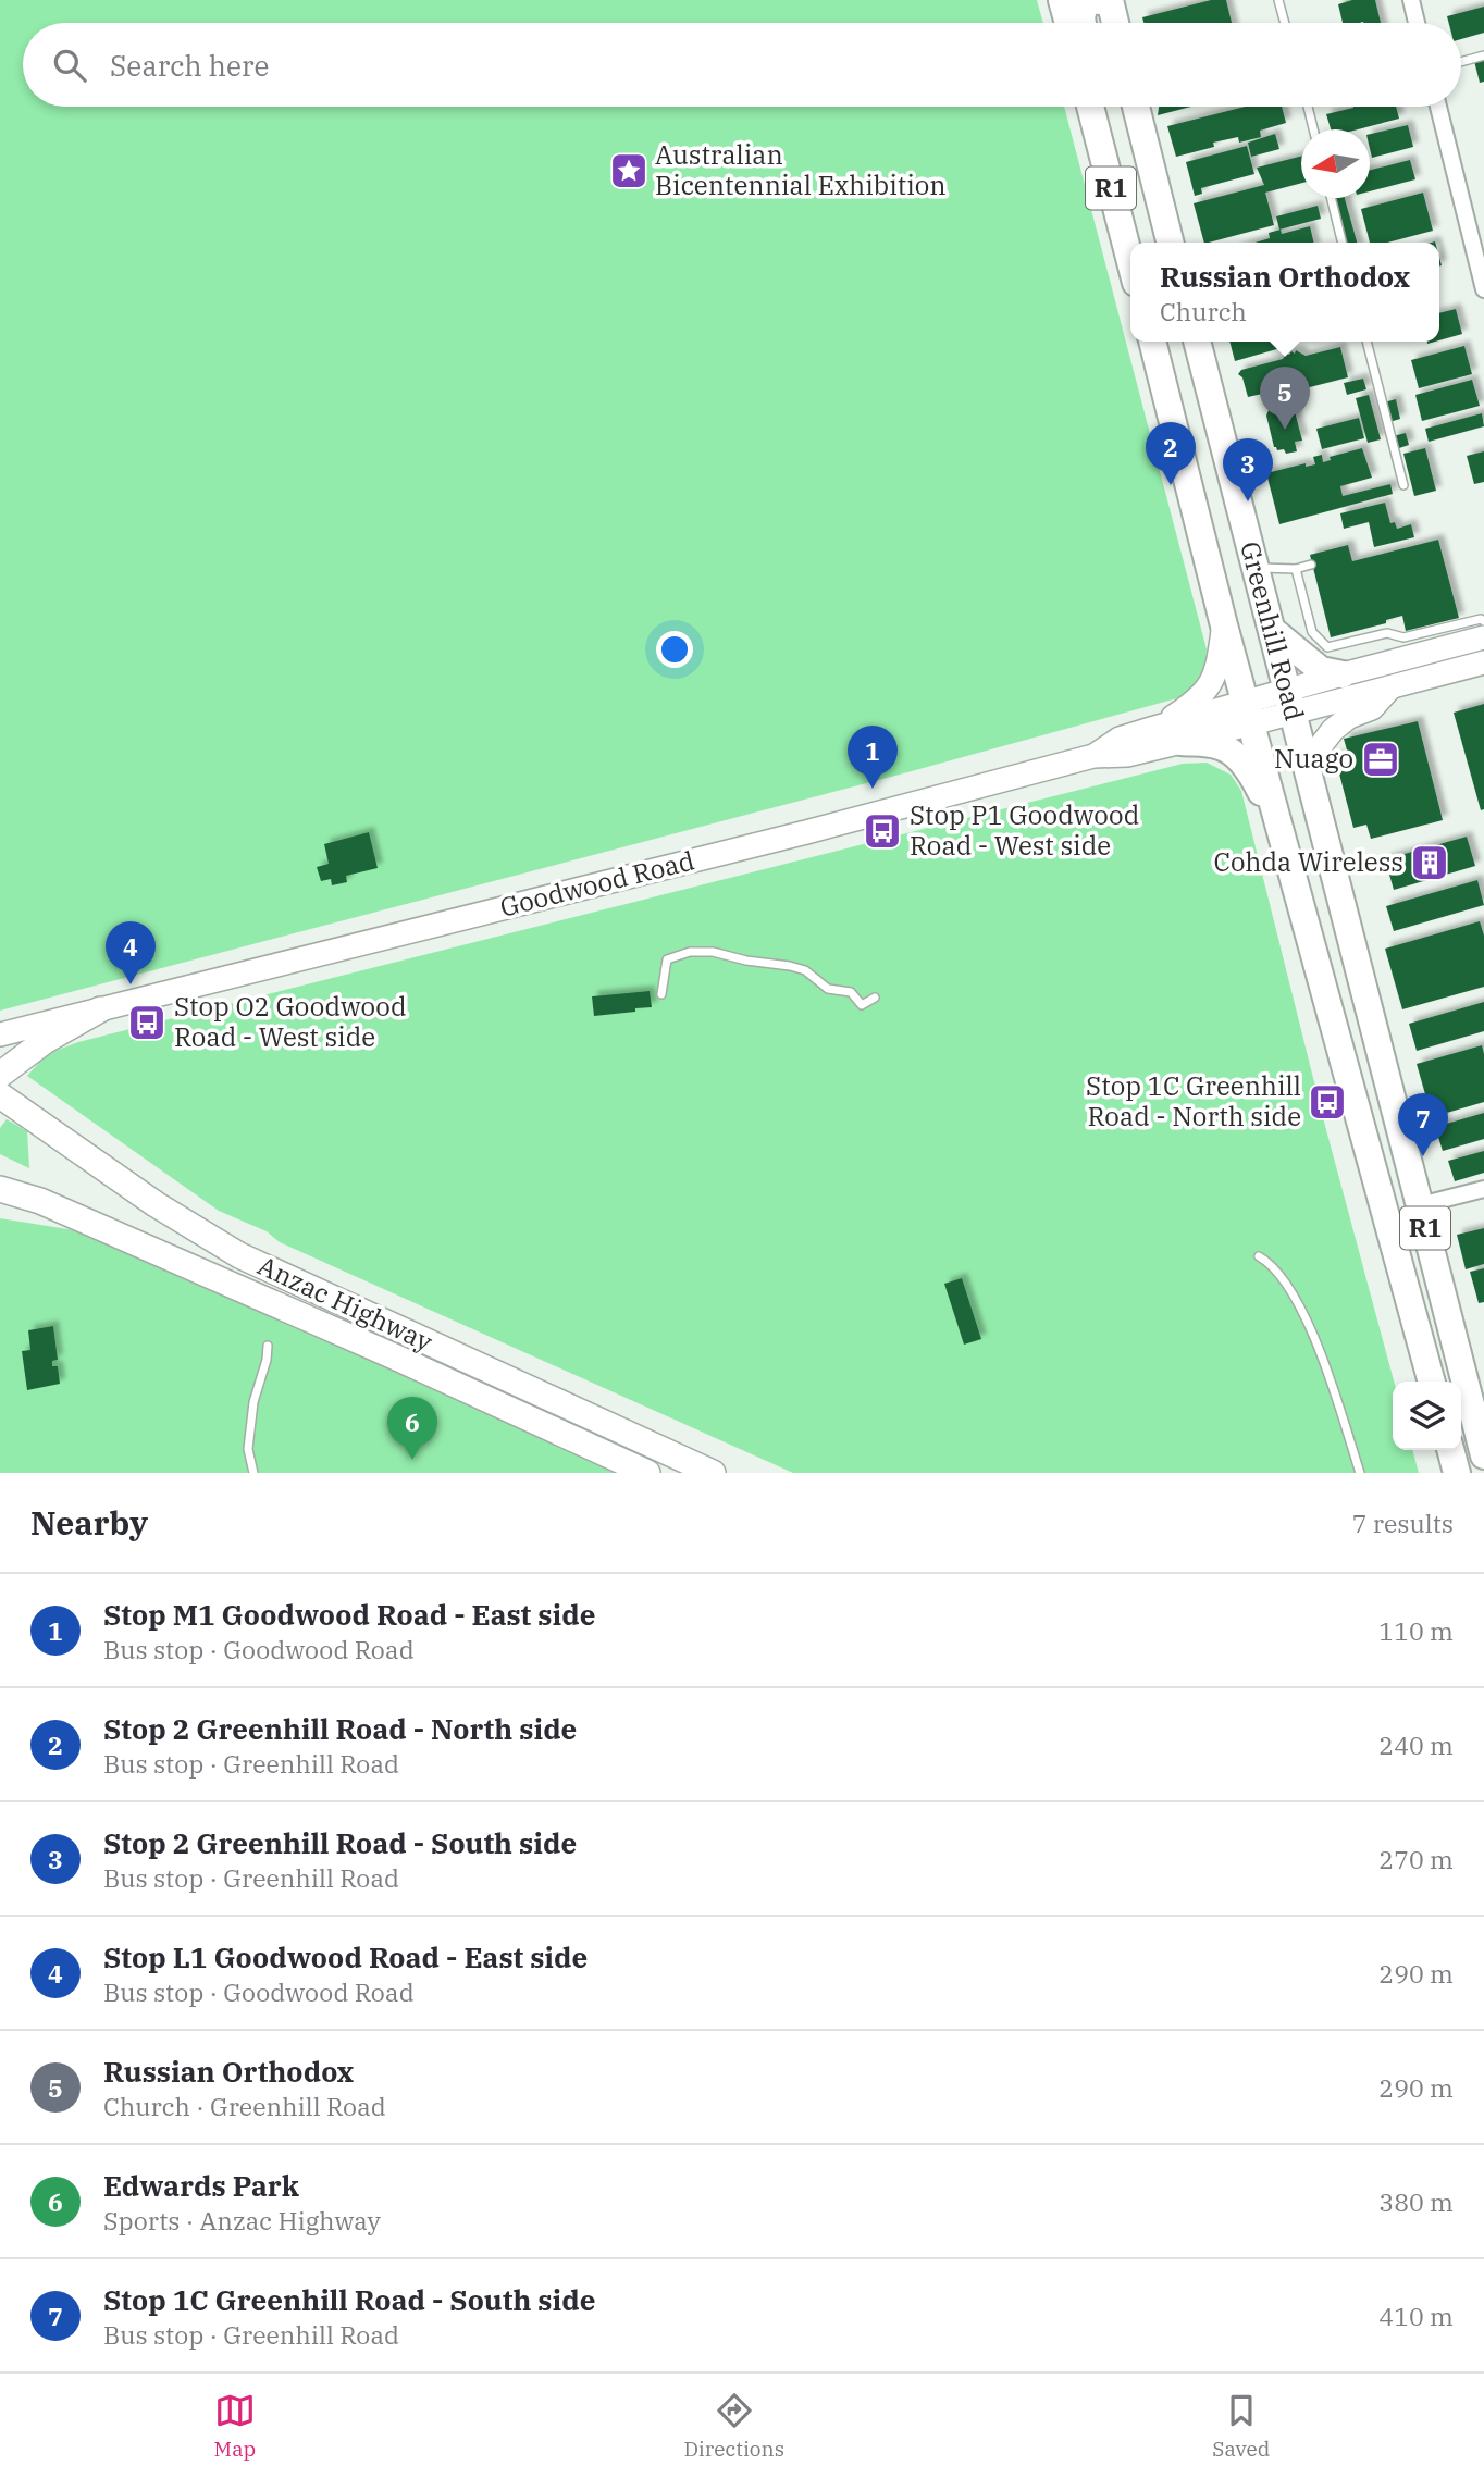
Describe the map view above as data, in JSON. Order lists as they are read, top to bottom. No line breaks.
{"streets":{"highway":["R1","Greenhill Road"],"main road":["Goodwood Road","Anzac Highway"]},"crossings":[["Greenhill Road","Goodwood Road"]],"places":{"place":["Australian Bicentennial Exhibition"],"office":["Nuago"],"bus stop":["Stop P1 Goodwood Road - West side","Stop O2 Goodwood Road - West side","Stop 1C Greenhill Road - North side"],"building":["Cohda Wireless"]},"north":"left","page":{"search":"Search here","popup":["Russian Orthodox","Church"],"pins":["5","2","3","1","4","7","6"],"heading":["Nearby","7 results"],"list":[{"mark":"1","name":"Stop M1 Goodwood Road - East side","note":"Bus stop · Goodwood Road","value":"110 m"},{"mark":"2","name":"Stop 2 Greenhill Road - North side","note":"Bus stop · Greenhill Road","value":"240 m"},{"mark":"3","name":"Stop 2 Greenhill Road - South side","note":"Bus stop · Greenhill Road","value":"270 m"},{"mark":"4","name":"Stop L1 Goodwood Road - East side","note":"Bus stop · Goodwood Road","value":"290 m"},{"mark":"5","name":"Russian Orthodox","note":"Church · Greenhill Road","value":"290 m"},{"mark":"6","name":"Edwards Park","note":"Sports · Anzac Highway","value":"380 m"},{"mark":"7","name":"Stop 1C Greenhill Road - South side","note":"Bus stop · Greenhill Road","value":"410 m"}],"nav":["Map","Directions","Saved"]}}
